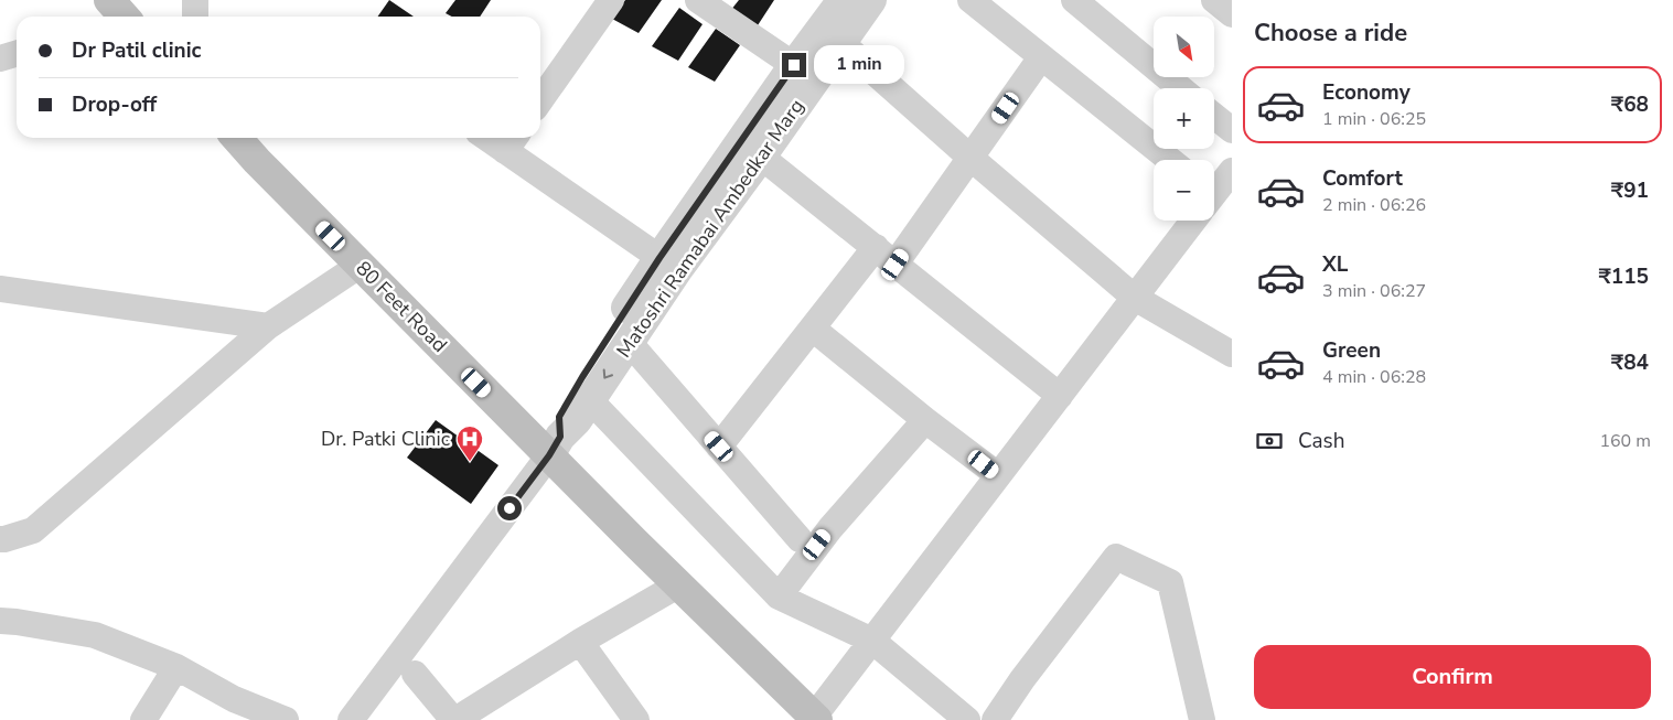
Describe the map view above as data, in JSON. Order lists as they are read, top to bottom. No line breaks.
{"streets":{"main road":["80 Feet Road"],"street":["Matoshri Ramabai Ambedkar Marg"]},"crossings":[["Matoshri Ramabai Ambedkar Marg","80 Feet Road"]],"places":{"hospital":["Dr. Patki Clinic"]},"north":"bottom right","page":{"heading":"Choose a ride","map_buttons":["+","−"],"banner":["Dr Patil clinic","Drop-off"],"bubble":"1 min","list":[{"name":"Economy","note":"1 min · 06:25","value":"₹68"},{"name":"Comfort","note":"2 min · 06:26","value":"₹91"},{"name":"XL","note":"3 min · 06:27","value":"₹115"},{"name":"Green","note":"4 min · 06:28","value":"₹84"}],"pay":["Cash","160 m"],"buttons":"Confirm"}}
